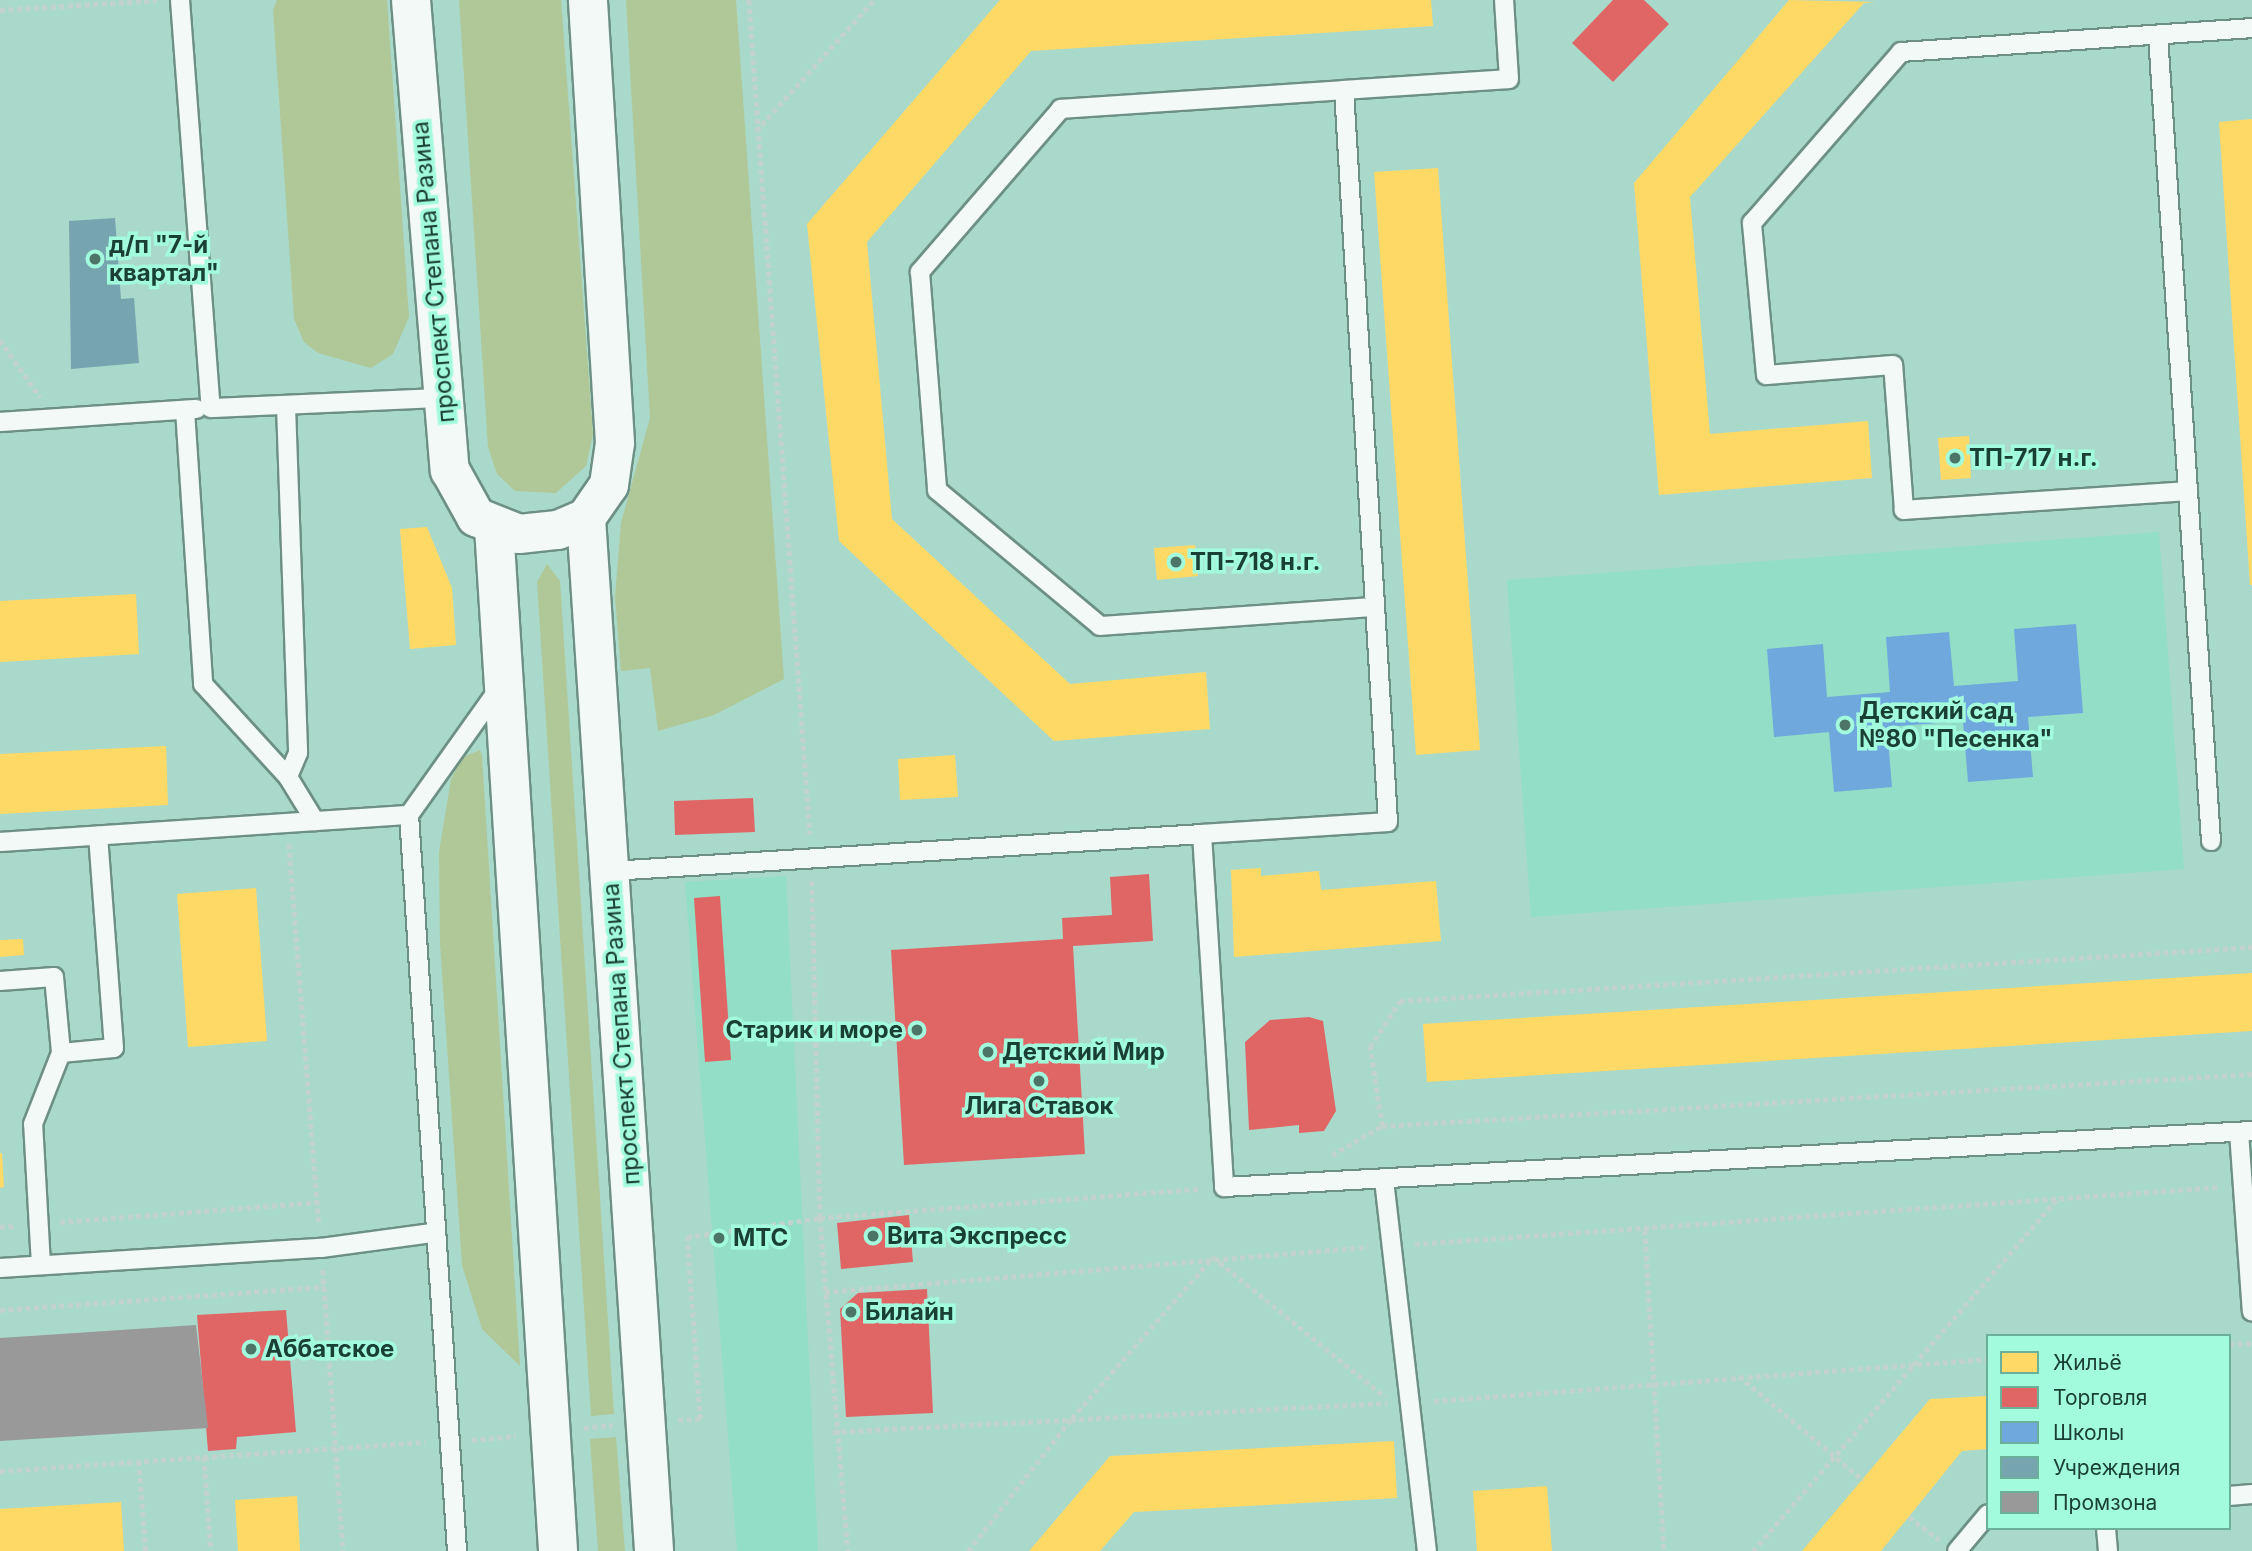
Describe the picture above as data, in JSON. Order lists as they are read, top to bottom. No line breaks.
{"streets":{"main road":["проспект Степана Разина"]},"places":["д/п \"7-й квартал\"","ТП-717 н.г.","ТП-718 н.г.","Детский сад №80 \"Песенка\"","Старик и море","Детский Мир","Лига Ставок","Вита Экспресс","МТС","Билайн","Аббатское"],"legend":["Жильё","Торговля","Школы","Учреждения","Промзона"]}
